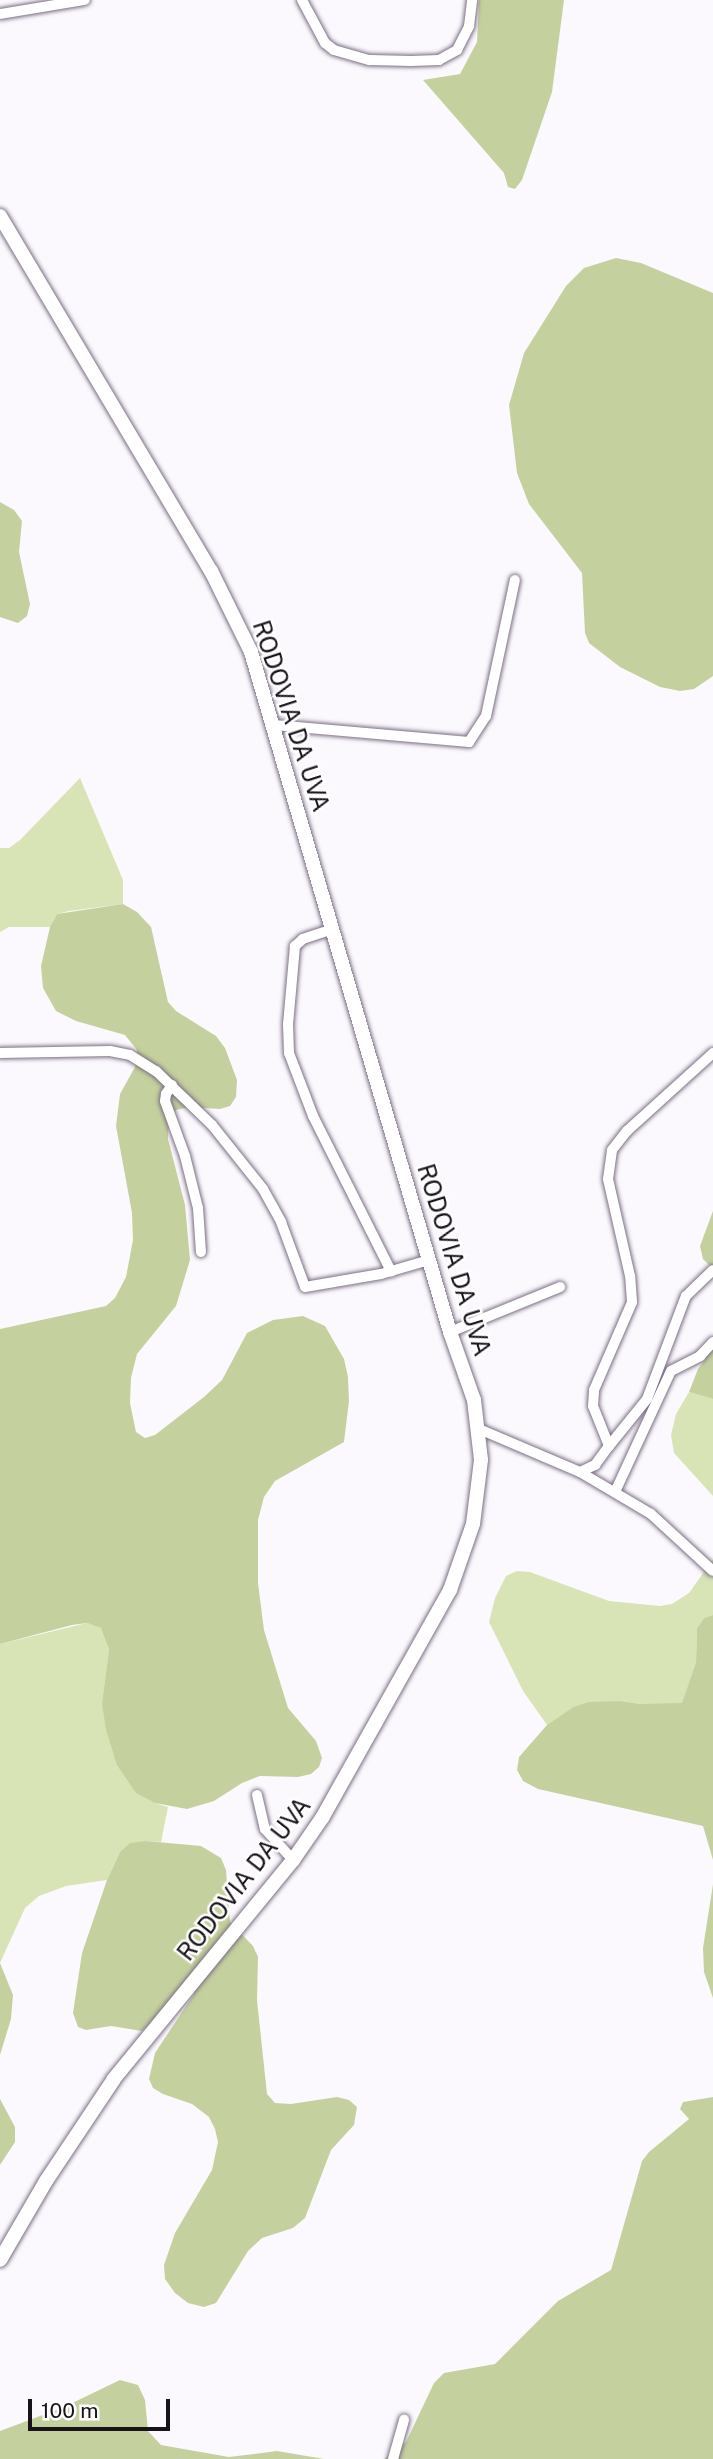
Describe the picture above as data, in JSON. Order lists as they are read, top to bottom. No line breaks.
{"streets":{"street":["RODOVIA DA UVA"]},"scale_bar":"100 m"}
